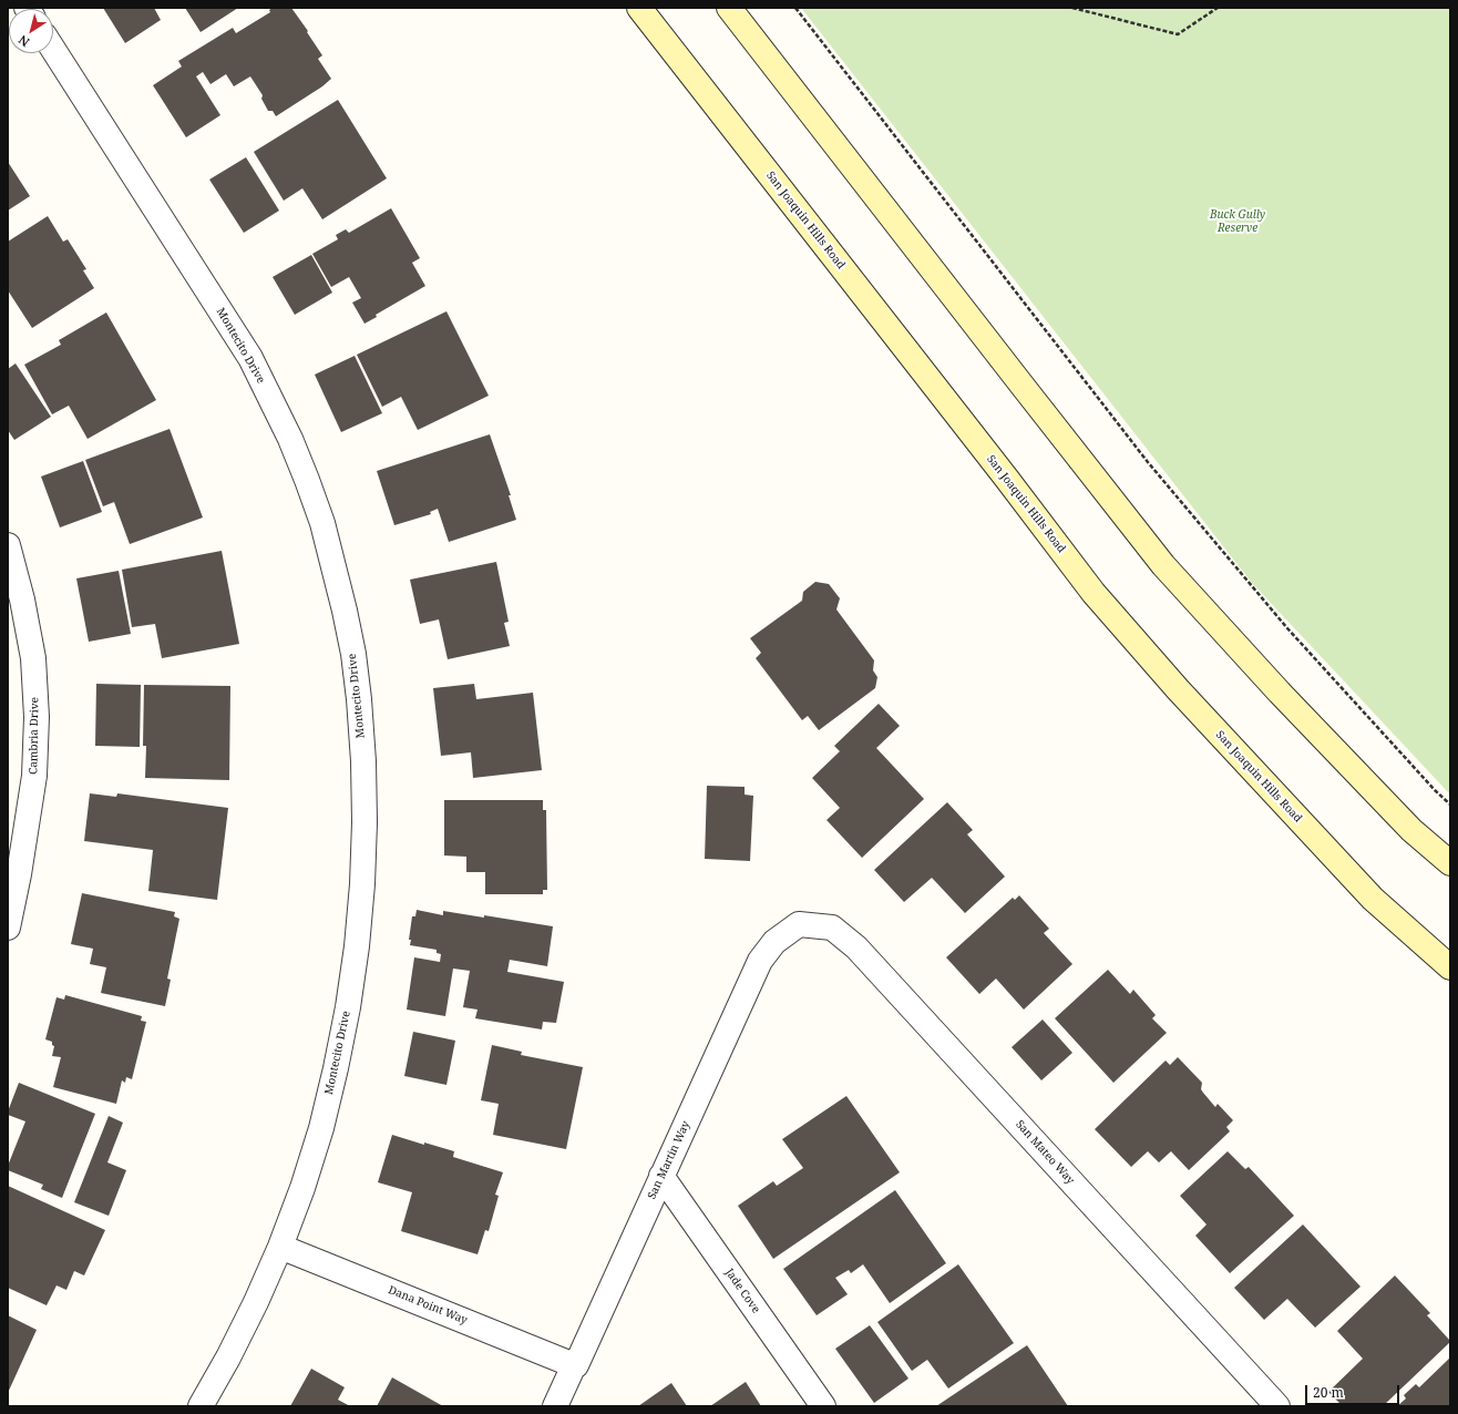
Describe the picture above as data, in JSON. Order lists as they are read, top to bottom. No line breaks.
{"streets":{"main road":["San Joaquin Hills Road"],"street":["Montecito Drive","Cambria Drive","San Mateo Way","San Martin Way","Jade Cove","Dana Point Way"]},"crossings":[["Montecito Drive","Dana Point Way"],["San Mateo Way","San Martin Way"],["San Martin Way","Jade Cove"],["San Martin Way","Dana Point Way"]],"parks":["Buck Gully Reserve"],"scale_bar":"20 m","north":"bottom left"}
